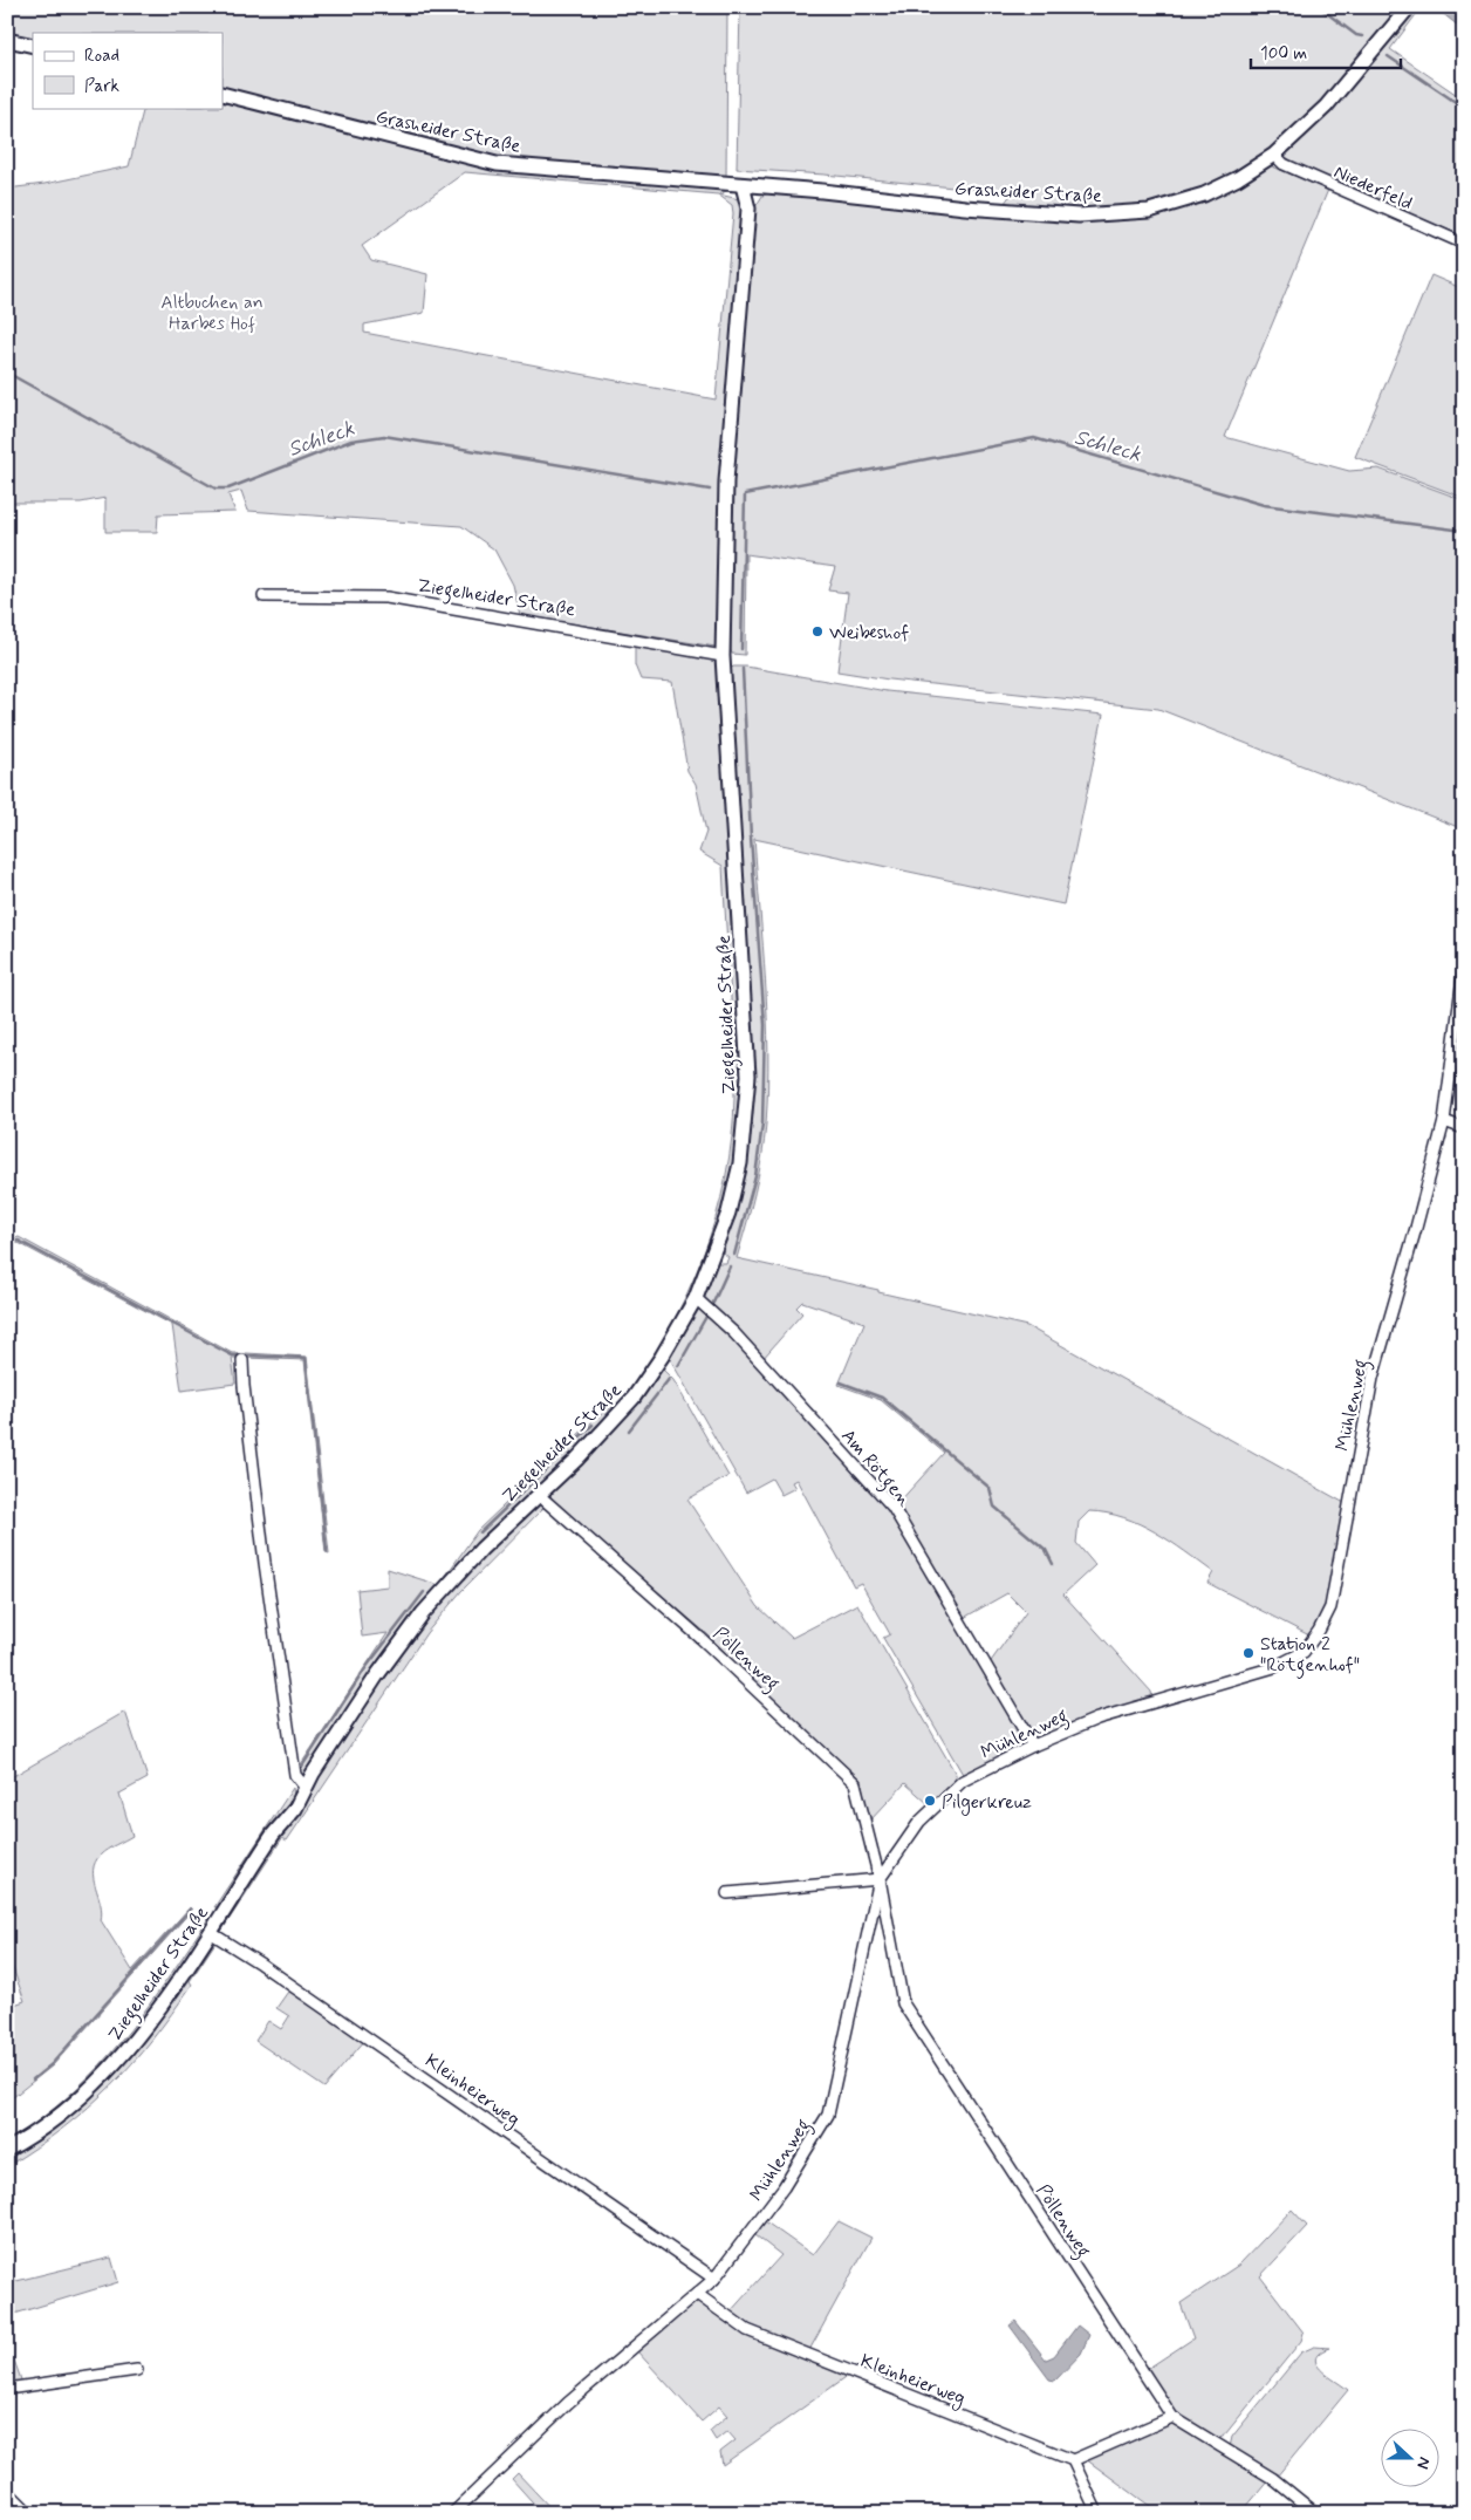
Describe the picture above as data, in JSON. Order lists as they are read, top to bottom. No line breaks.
{"streets":{"street":["Grasheider Straße","Niederfeld","Ziegelheider Straße","Mühlenweg","Am Rötgen","Pöllenweg","Kleinheierweg"]},"crossings":[["Grasheider Straße","Niederfeld"],["Grasheider Straße","Ziegelheider Straße"],["Ziegelheider Straße","Am Rötgen"],["Ziegelheider Straße","Pöllenweg"],["Ziegelheider Straße","Kleinheierweg"],["Mühlenweg","Am Rötgen"],["Mühlenweg","Pöllenweg"],["Mühlenweg","Kleinheierweg"]],"water":["Schleck"],"parks":["Altbuchen an Harbes Hof"],"places":["Weibeshof","Station 2 \"Rötgenhof\"","Pilgerkreuz"],"legend":["Road","Park"],"scale_bar":"100 m","north":"right"}
